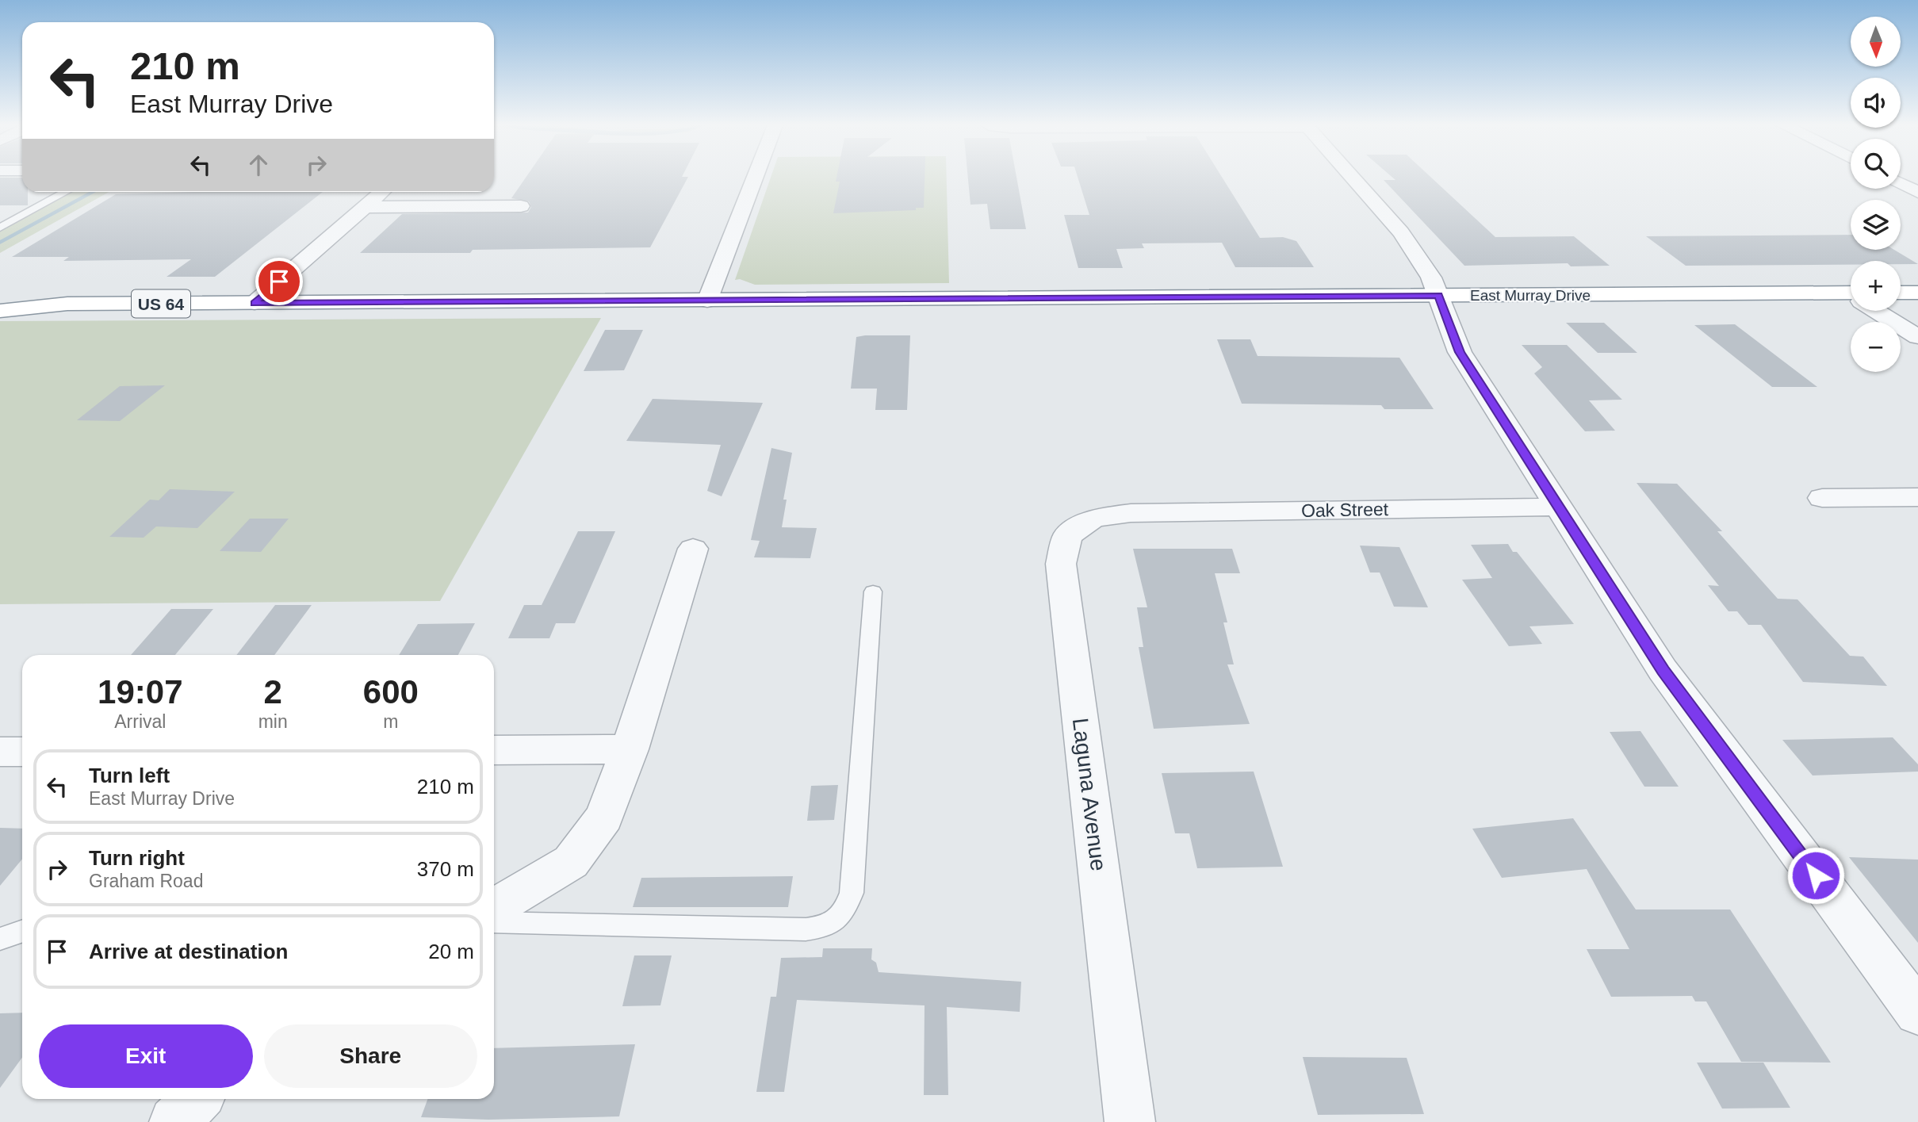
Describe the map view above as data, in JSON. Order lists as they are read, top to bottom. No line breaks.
{"streets":{"highway":["East Murray Drive","US 64"],"street":["Oak Street","Laguna Avenue"]},"crossings":[["Oak Street","Laguna Avenue"]],"north":"bottom","page":{"map_buttons":["+","−"],"turn":["210 m","East Murray Drive"],"eta":["19:07","Arrival","2","min","600","m"],"list":[{"name":"Turn left","note":"East Murray Drive","value":"210 m"},{"name":"Turn right","note":"Graham Road","value":"370 m"},{"name":"Arrive at destination","value":"20 m"}],"buttons":["Exit","Share"]}}
